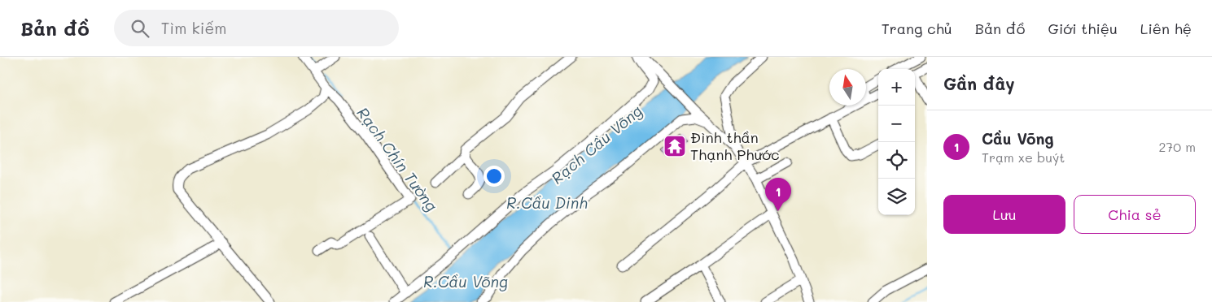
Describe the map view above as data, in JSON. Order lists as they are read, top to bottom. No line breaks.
{"water":["Rạch Cầu Võng","Rạch Chín Tường","R.Cầu Dinh","R.Cầu Võng"],"places":{"temple":["Đình thần Thạnh Phước"]},"north":"top","page":{"header":"Bản đồ","search":"Tìm kiếm","nav":["Trang chủ","Bản đồ","Giới thiệu","Liên hệ"],"heading":"Gần đây","map_buttons":["+","−"],"list":[{"mark":"1","name":"Cầu Võng","note":"Trạm xe buýt","value":"270 m"}],"pins":"1","buttons":["Lưu","Chia sẻ"]}}
